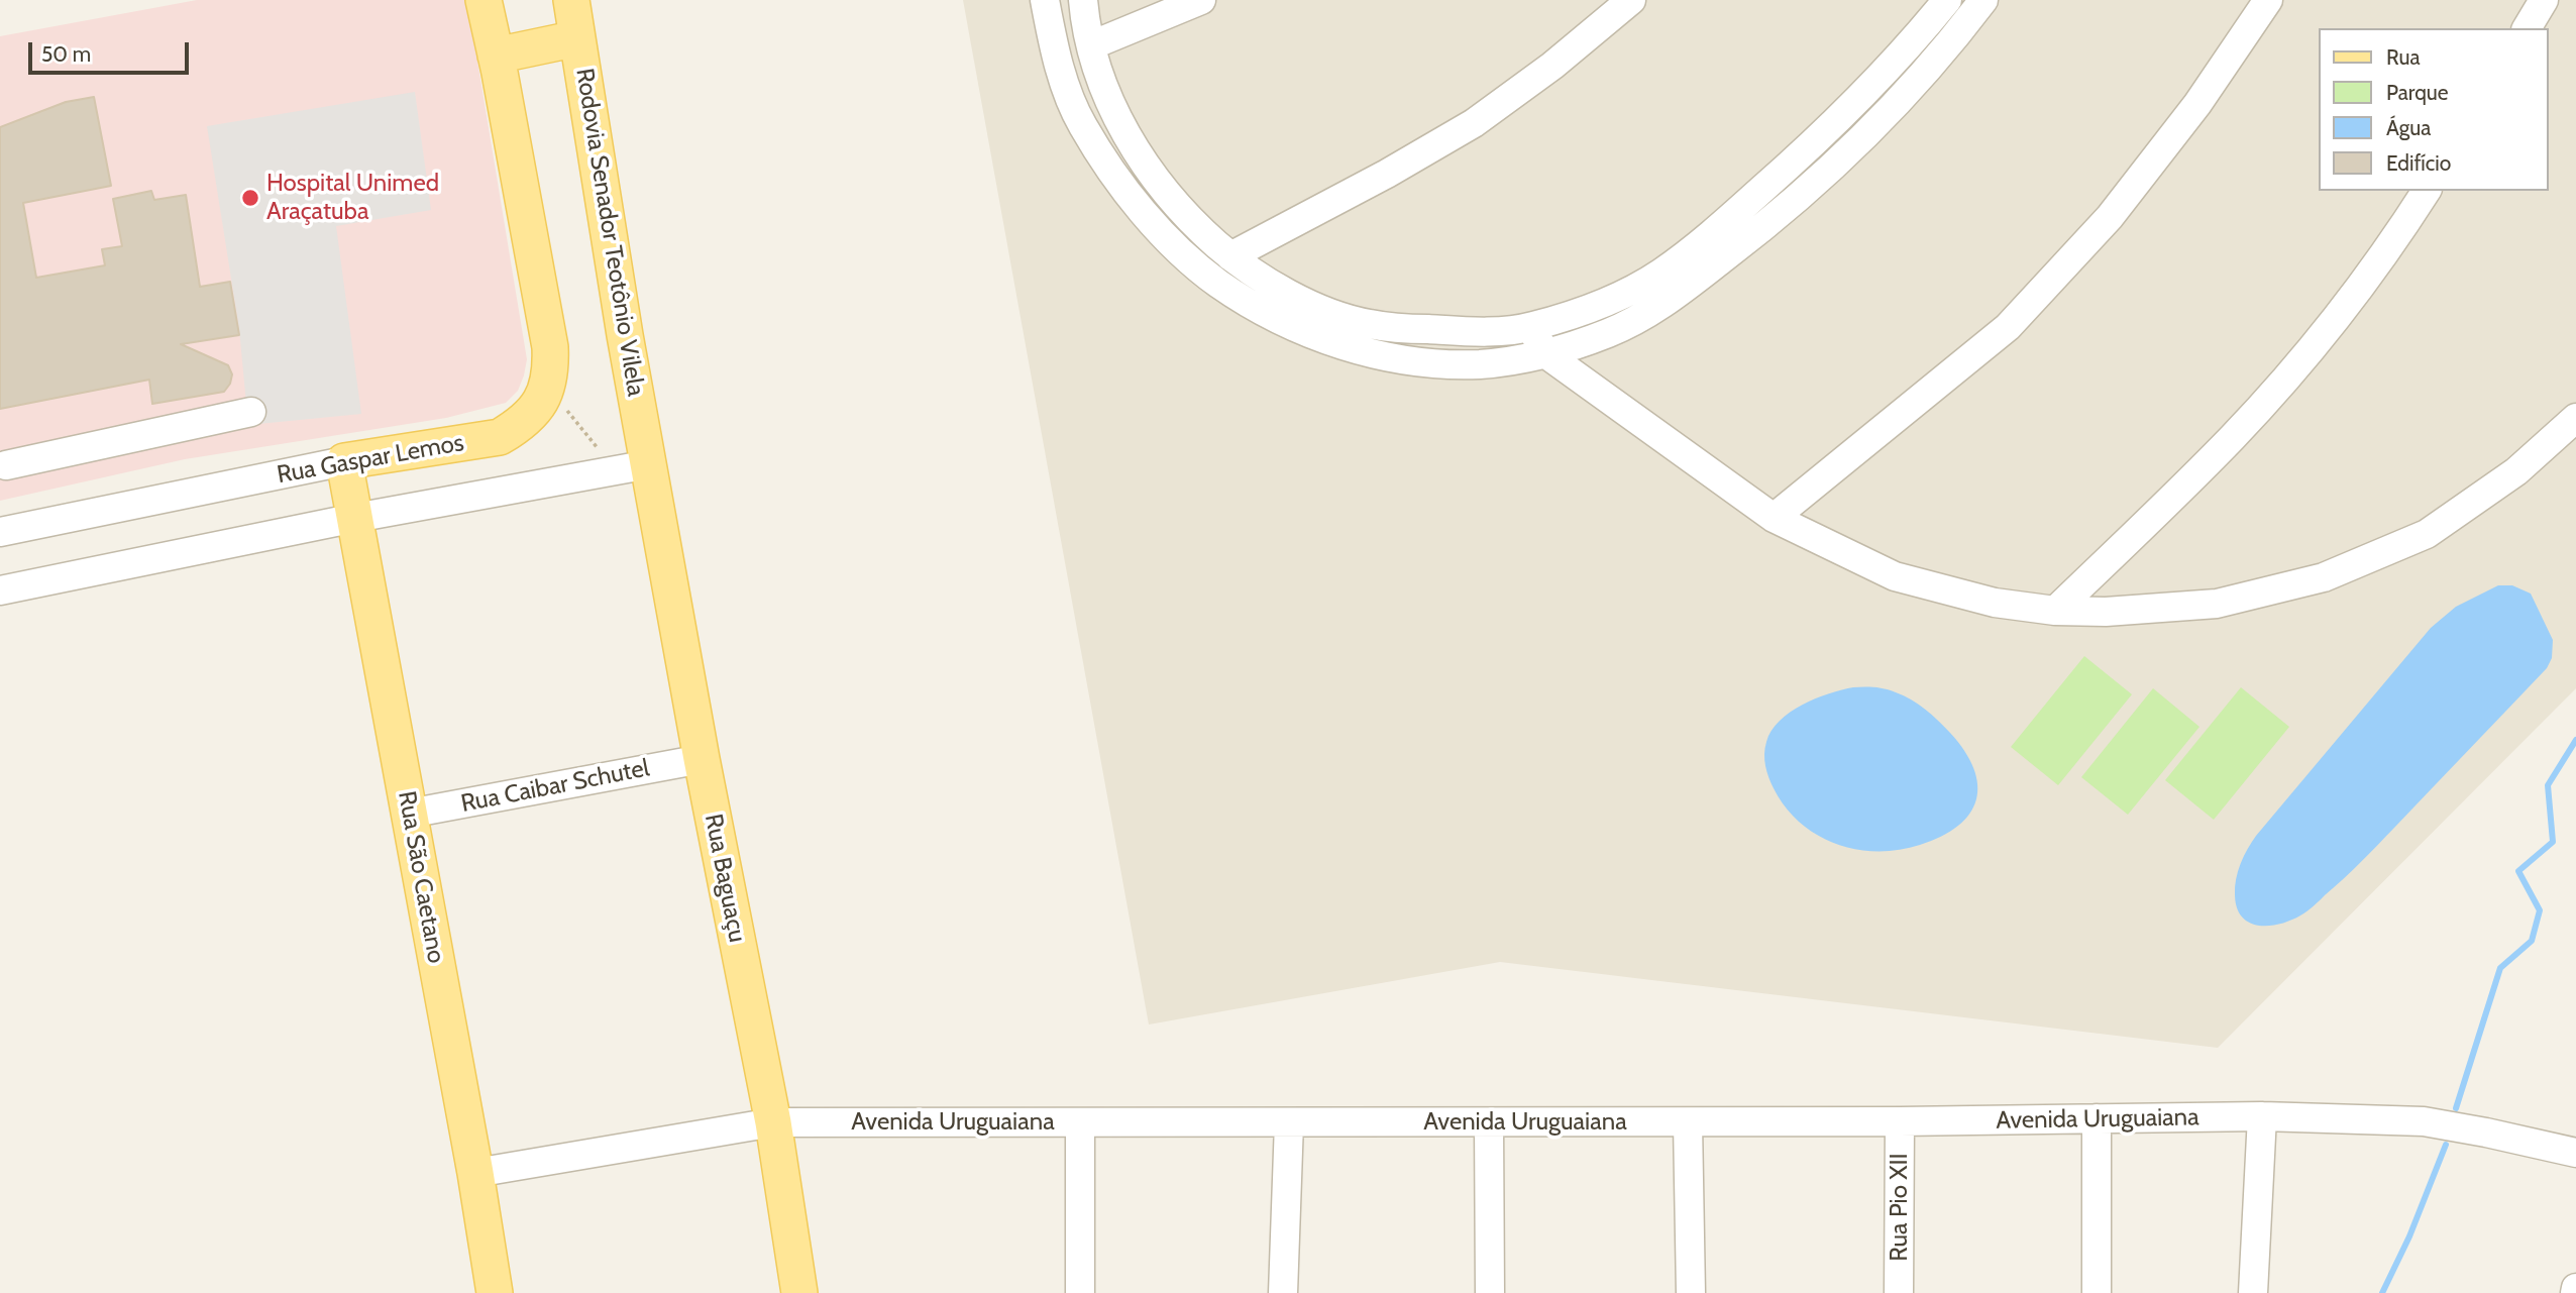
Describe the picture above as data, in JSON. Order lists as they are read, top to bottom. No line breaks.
{"streets":{"main road":["Rodovia Senador Teotônio Vilela","Rua Gaspar Lemos","Rua São Caetano","Rua Baguaçu"],"street":["Rua Caibar Schutel","Avenida Uruguaiana","Rua Pio XII"]},"crossings":[["Rodovia Senador Teotônio Vilela","Rua Baguaçu"],["Rua Gaspar Lemos","Rua São Caetano"],["Rua Caibar Schutel","Rua São Caetano"],["Rua Caibar Schutel","Rua Baguaçu"],["Rua São Caetano","Avenida Uruguaiana"],["Rua Baguaçu","Avenida Uruguaiana"],["Avenida Uruguaiana","Rua Pio XII"]],"places":["Hospital Unimed Araçatuba"],"legend":["Rua","Parque","Água","Edifício"],"scale_bar":"50 m"}
